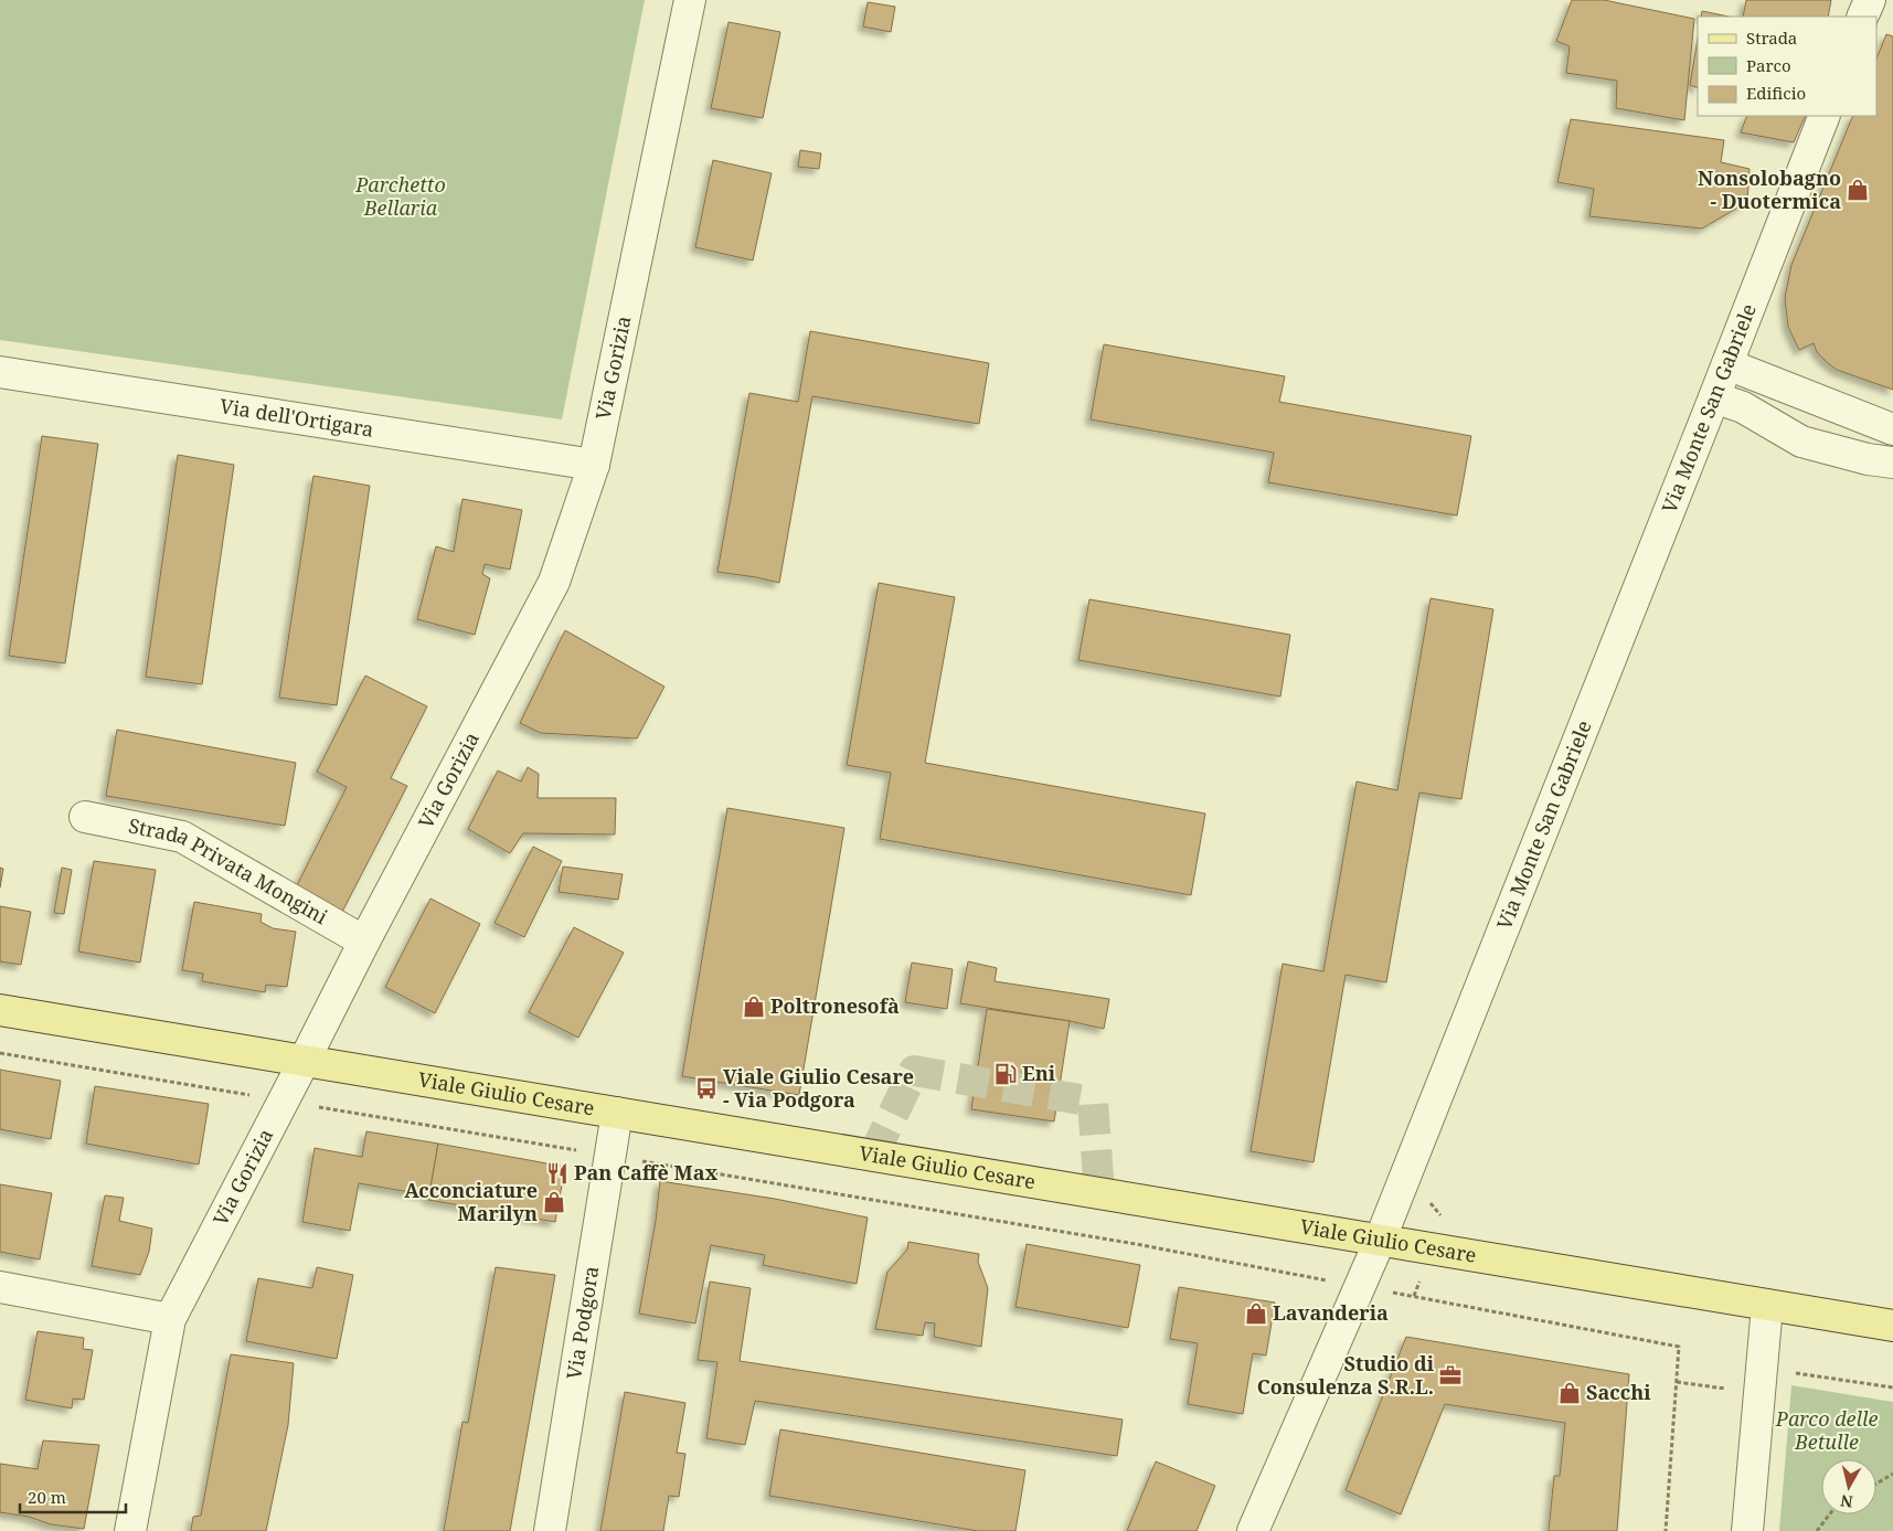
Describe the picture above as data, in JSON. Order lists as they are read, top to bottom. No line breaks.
{"streets":{"main road":["Viale Giulio Cesare"],"street":["Via Gorizia","Via Monte San Gabriele","Via dell'Ortigara","Strada Privata Mongini","Via Podgora"]},"crossings":[["Via Gorizia","Via dell'Ortigara"],["Via Gorizia","Strada Privata Mongini"],["Via Gorizia","Viale Giulio Cesare"],["Via Monte San Gabriele","Viale Giulio Cesare"],["Viale Giulio Cesare","Via Podgora"]],"parks":["Parchetto Bellaria","Parco delle Betulle"],"places":{"shop":["Nonsolobagno - Duotermica","Poltronesofà","Acconciature Marilyn","Lavanderia","Sacchi"],"fuel station":["Eni"],"bus stop":["Viale Giulio Cesare - Via Podgora"],"restaurant":["Pan Caffè Max"],"office":["Studio di Consulenza S.R.L."]},"legend":["Strada","Parco","Edificio"],"scale_bar":"20 m","north":"bottom"}
